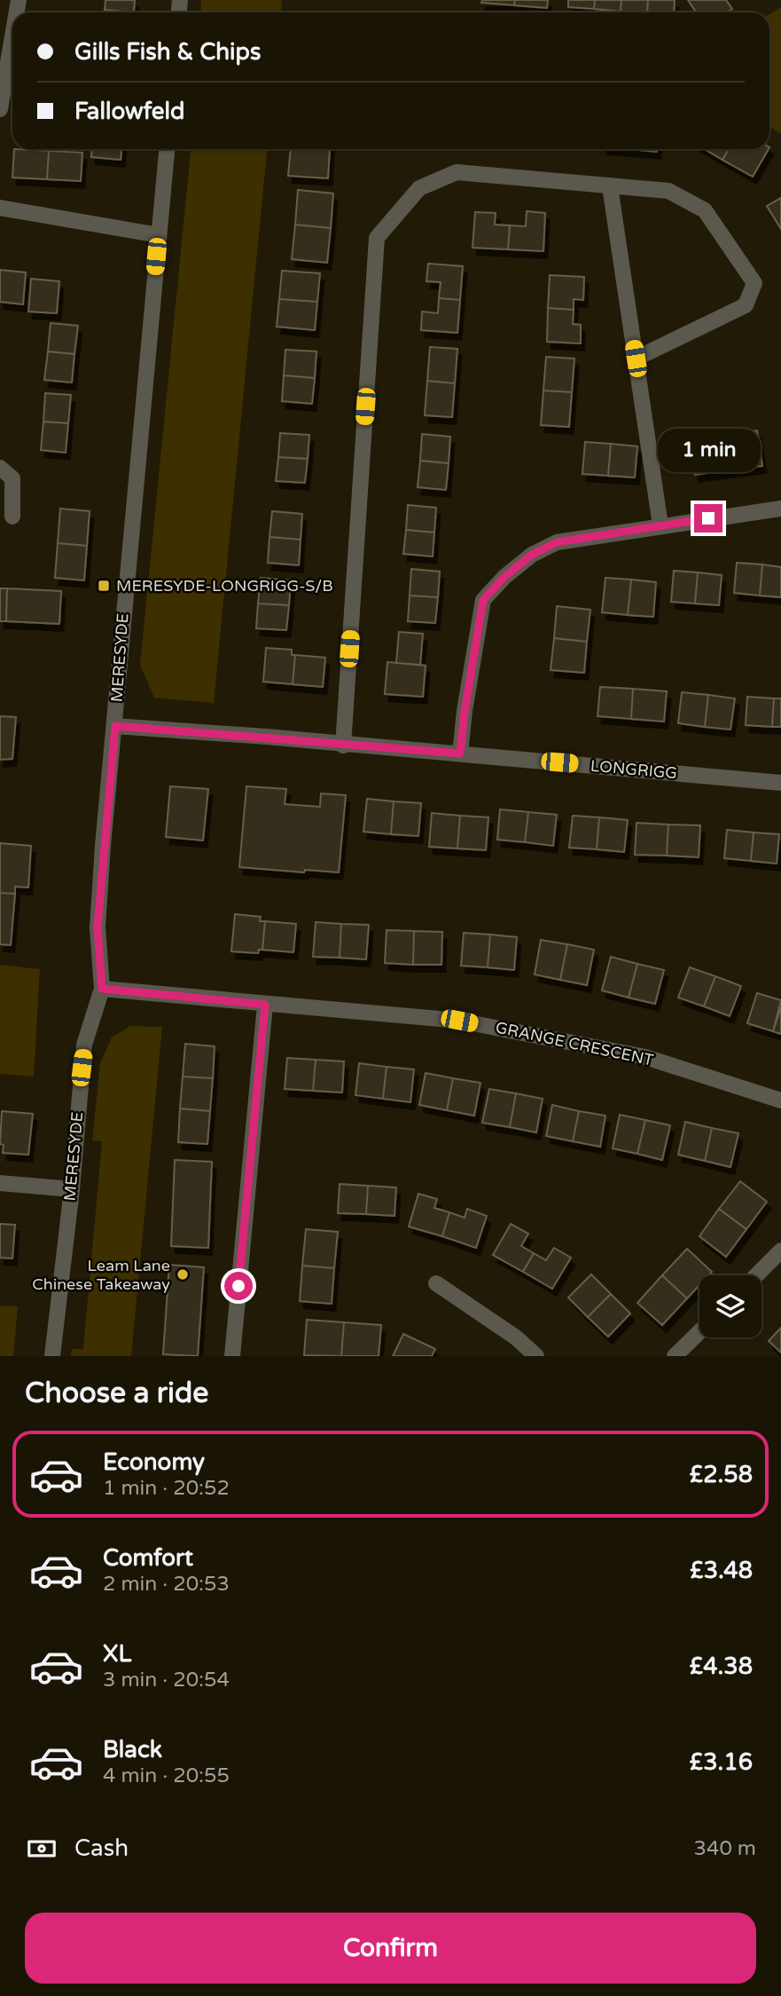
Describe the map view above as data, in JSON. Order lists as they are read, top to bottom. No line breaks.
{"streets":{"street":["MERESYDE","LONGRIGG","GRANGE CRESCENT"]},"crossings":[["MERESYDE","LONGRIGG"],["MERESYDE","GRANGE CRESCENT"]],"places":{"transit":["MERESYDE-LONGRIGG-S/B"],"other":["Leam Lane Chinese Takeaway"]},"page":{"banner":["Gills Fish & Chips","Fallowfeld"],"bubble":"1 min","heading":"Choose a ride","list":[{"name":"Economy","note":"1 min · 20:52","value":"£2.58"},{"name":"Comfort","note":"2 min · 20:53","value":"£3.48"},{"name":"XL","note":"3 min · 20:54","value":"£4.38"},{"name":"Black","note":"4 min · 20:55","value":"£3.16"}],"pay":["Cash","340 m"],"buttons":"Confirm"}}
